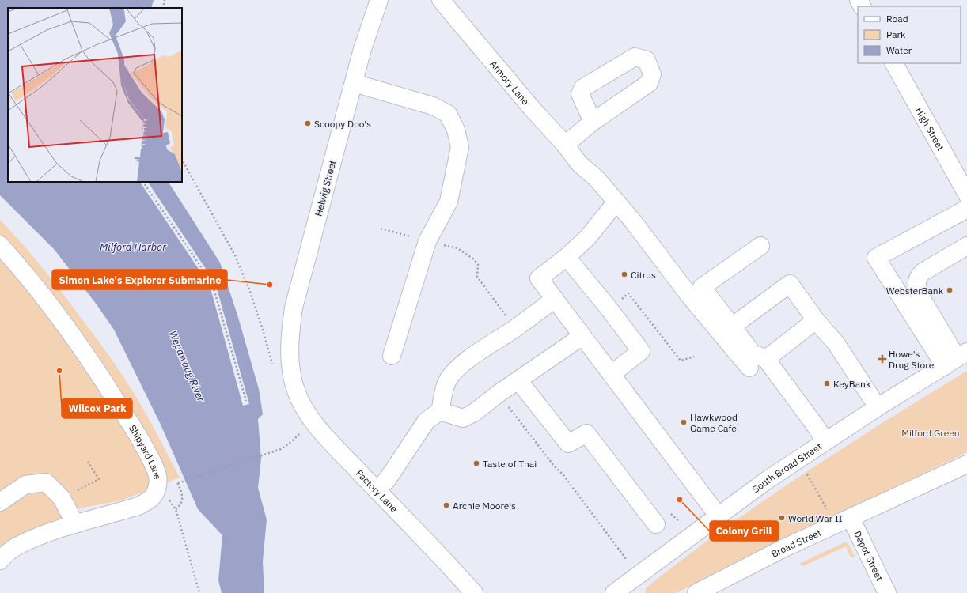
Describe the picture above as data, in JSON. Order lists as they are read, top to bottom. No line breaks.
{"streets":{"street":["Armory Lane","High Street","Helwig Street","Shipyard Lane","South Broad Street","Factory Lane","Broad Street","Depot Street"]},"crossings":[["Helwig Street","Factory Lane"],["Broad Street","Depot Street"]],"water":["Milford Harbor","Wepawaug River"],"parks":["Milford Green"],"places":{"other":["Scoopy Doo's","Citrus","Simon Lake's Explorer Submarine","WebsterBank","Wilcox Park","KeyBank","Hawkwood Game Cafe","Taste of Thai","Colony Grill","Archie Moore's","World War II"],"health":["Howe's Drug Store"]},"legend":["Road","Park","Water"]}
